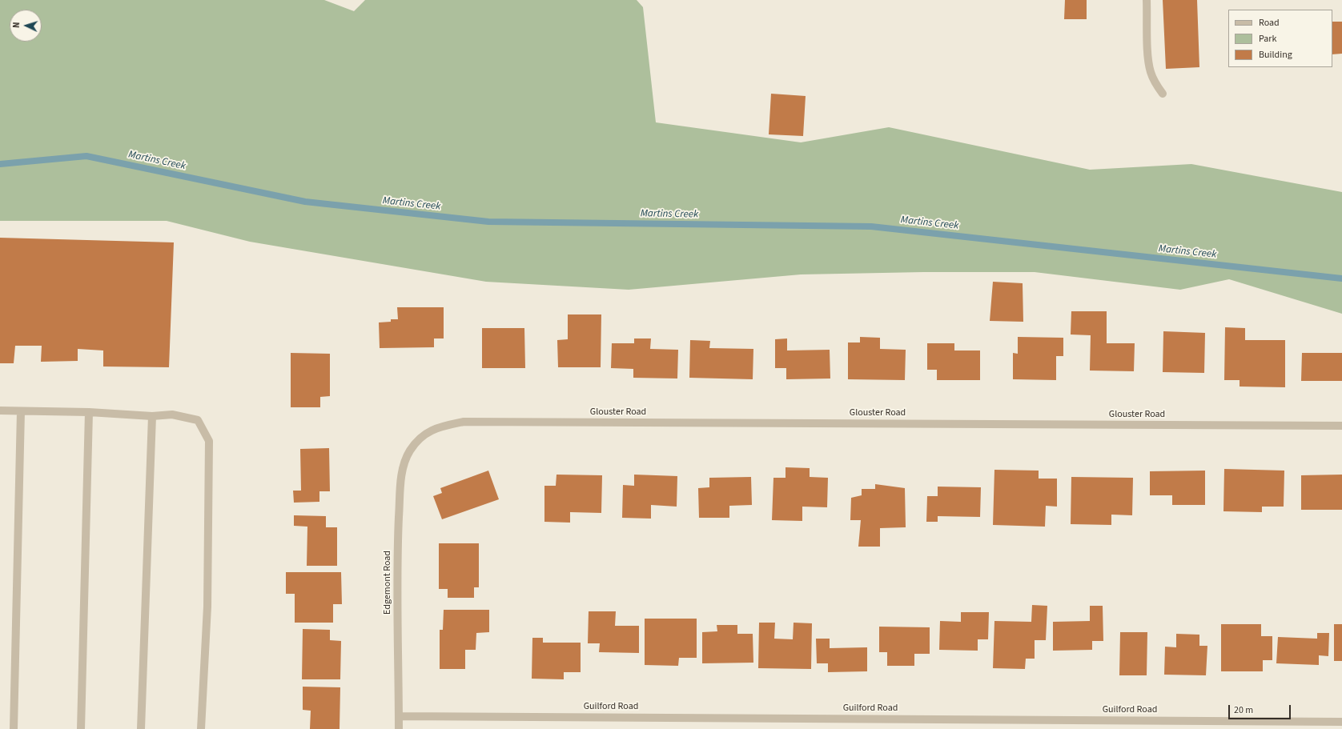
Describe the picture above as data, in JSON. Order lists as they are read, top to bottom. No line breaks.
{"streets":{"street":["Glouster Road","Edgemont Road","Guilford Road"]},"crossings":[["Glouster Road","Edgemont Road"],["Edgemont Road","Guilford Road"]],"water":["Martins Creek"],"legend":["Road","Park","Building"],"scale_bar":"20 m","north":"left"}
